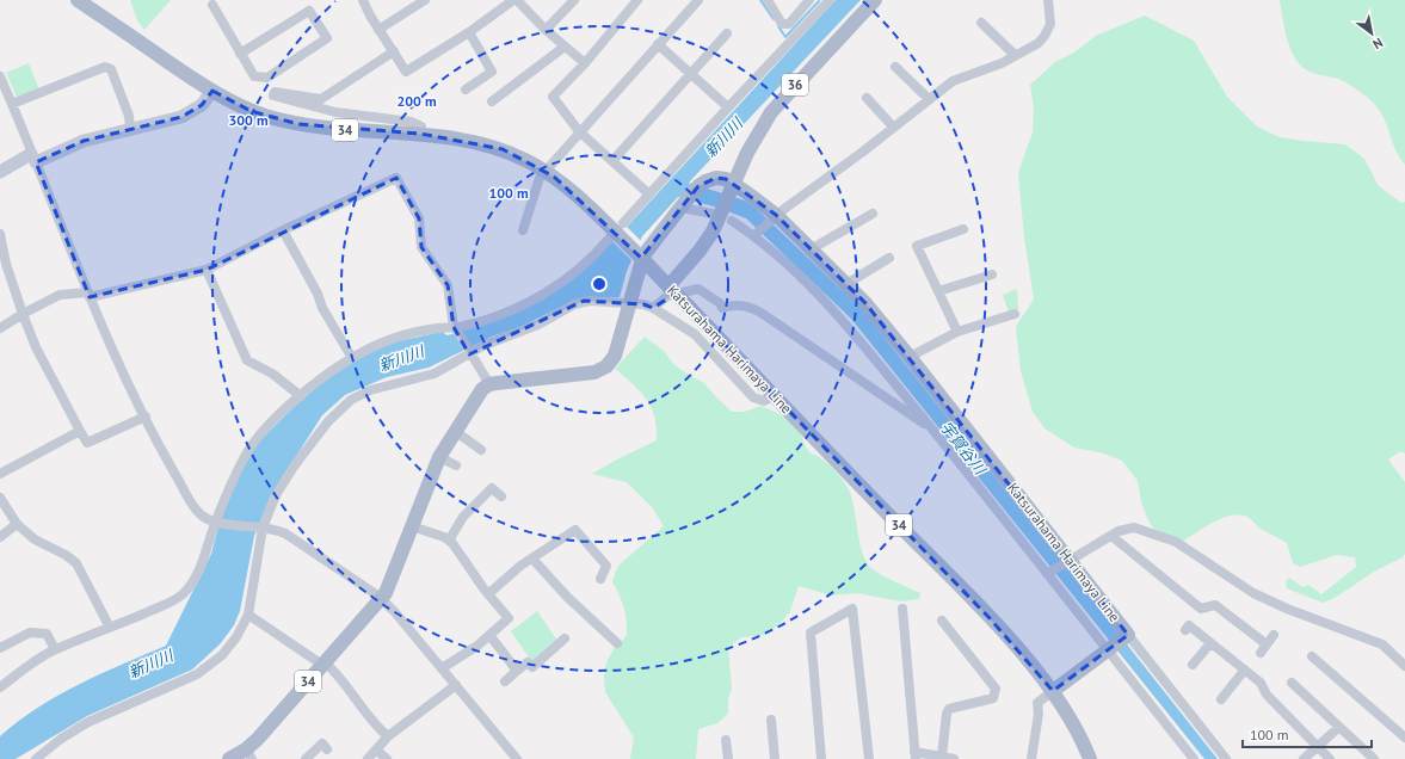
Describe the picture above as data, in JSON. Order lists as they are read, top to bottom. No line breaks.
{"streets":{"main road":["36","34","Katsurahama Harimaya Line"]},"crossings":[["36","Katsurahama Harimaya Line"],["34","Katsurahama Harimaya Line"]],"water":["新川川","宇賀谷川"],"scale_bar":"100 m","north":"bottom right","rings":["200 m","300 m","100 m"]}
